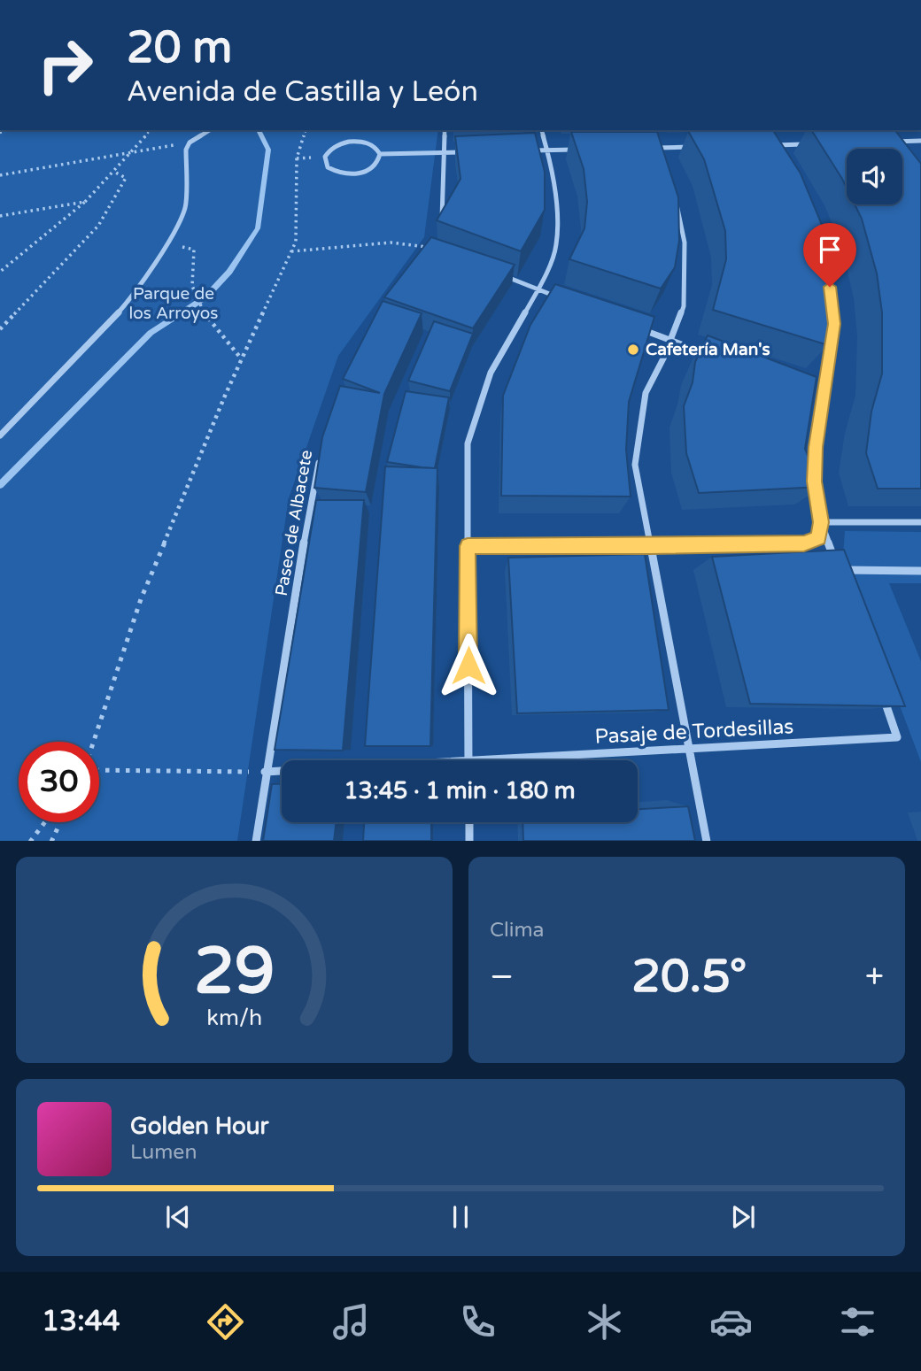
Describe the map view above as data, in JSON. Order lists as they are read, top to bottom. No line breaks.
{"streets":{"street":["Paseo de Albacete","Pasaje de Tordesillas"]},"crossings":[["Paseo de Albacete","Pasaje de Tordesillas"]],"parks":["Parque de los Arroyos"],"places":["Cafetería Man's"],"page":{"turn":["20 m","Avenida de Castilla y León"],"limit":"30","trip":"13:45 · 1 min · 180 m","tile":"Clima","heat":["−","20.5°","+"],"song":["Golden Hour","Lumen"],"tabs":"13:44","gauge":["29","km/h"]}}
